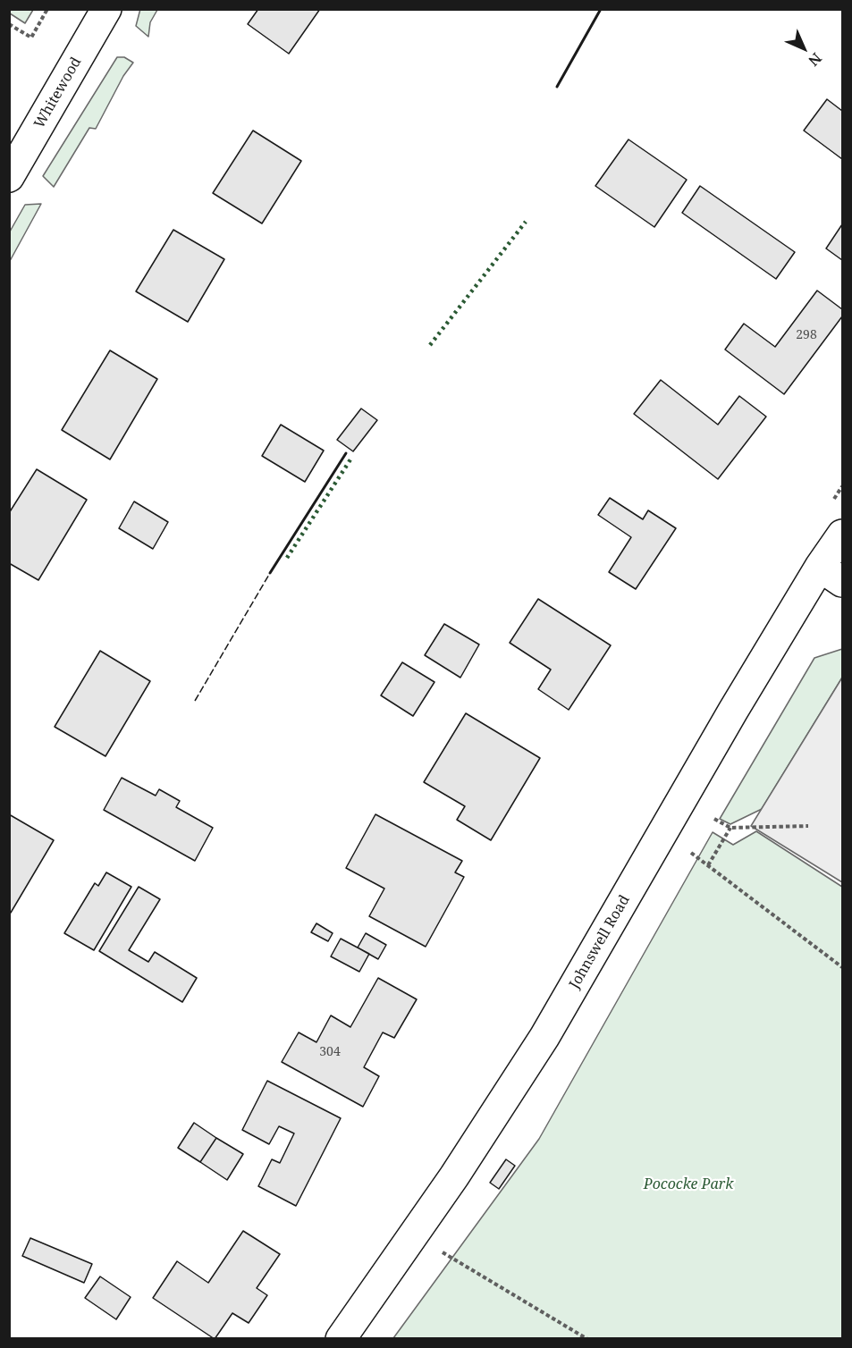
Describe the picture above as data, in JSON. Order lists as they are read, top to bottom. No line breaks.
{"streets":{"street":["Whitewood","Johnswell Road"]},"parks":["Pococke Park"],"house_numbers":["298","304"],"north":"bottom right"}
